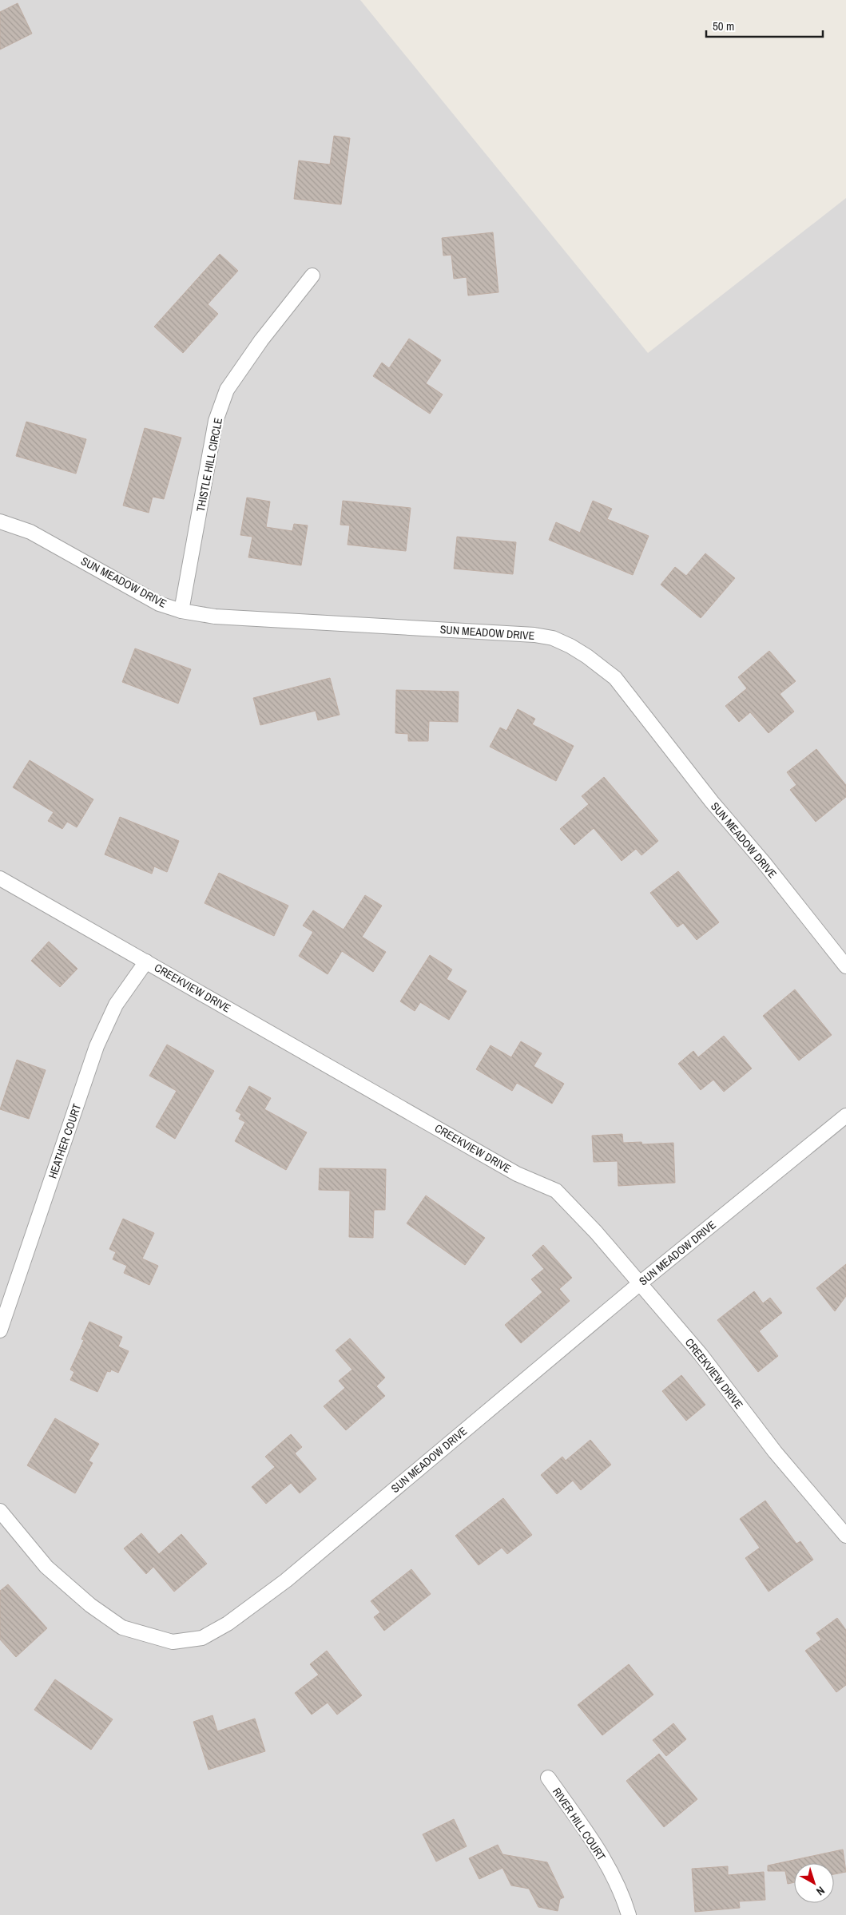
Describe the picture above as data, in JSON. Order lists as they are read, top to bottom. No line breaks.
{"streets":{"street":["THISTLE HILL CIRCLE","SUN MEADOW DRIVE","CREEKVIEW DRIVE","HEATHER COURT","RIVER HILL COURT"]},"crossings":[["THISTLE HILL CIRCLE","SUN MEADOW DRIVE"],["SUN MEADOW DRIVE","CREEKVIEW DRIVE"],["CREEKVIEW DRIVE","HEATHER COURT"]],"scale_bar":"50 m","north":"bottom right"}
